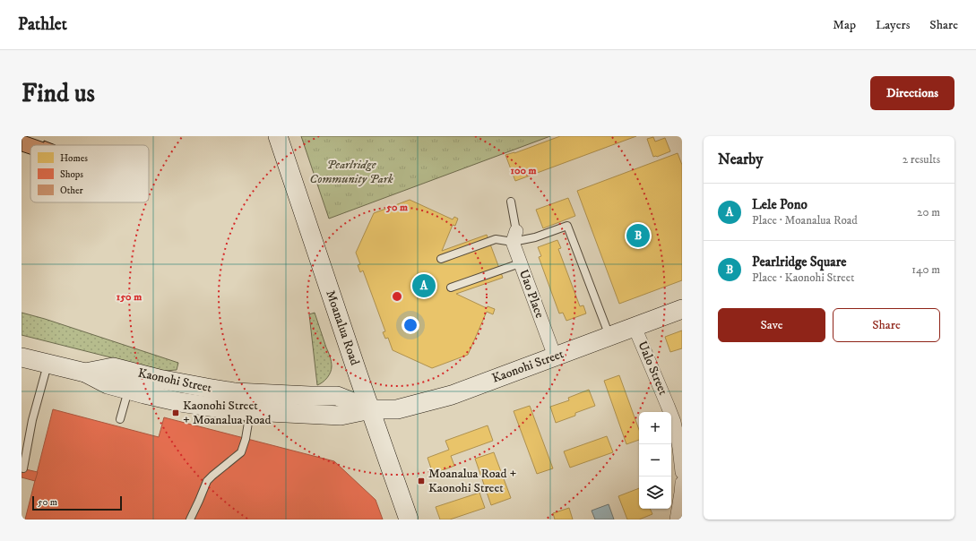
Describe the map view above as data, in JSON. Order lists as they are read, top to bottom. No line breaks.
{"streets":{"street":["Uao Place","Moanalua Road","Kaonohi Street","Ualo Street"]},"crossings":[["Uao Place","Kaonohi Street"],["Moanalua Road","Kaonohi Street"],["Kaonohi Street","Ualo Street"]],"parks":["Pearlridge Community Park"],"places":{"transit":["Kaonohi Street + Moanalua Road","Moanalua Road + Kaonohi Street"]},"legend":["Homes","Shops","Other"],"scale_bar":"50 m","page":{"header":"Pathlet","nav":["Map","Layers","Share"],"buttons":["Directions",["Save","Share"]],"title":"Find us","heading":["Nearby","2 results"],"list":[{"mark":"A","name":"Lele Pono","note":"Place · Moanalua Road","value":"20 m"},{"mark":"B","name":"Pearlridge Square","note":"Place · Kaonohi Street","value":"140 m"}],"pins":["B","A"],"map_buttons":["+","−"],"scale":"50 m"},"rings":["100 m","50 m","150 m"]}
